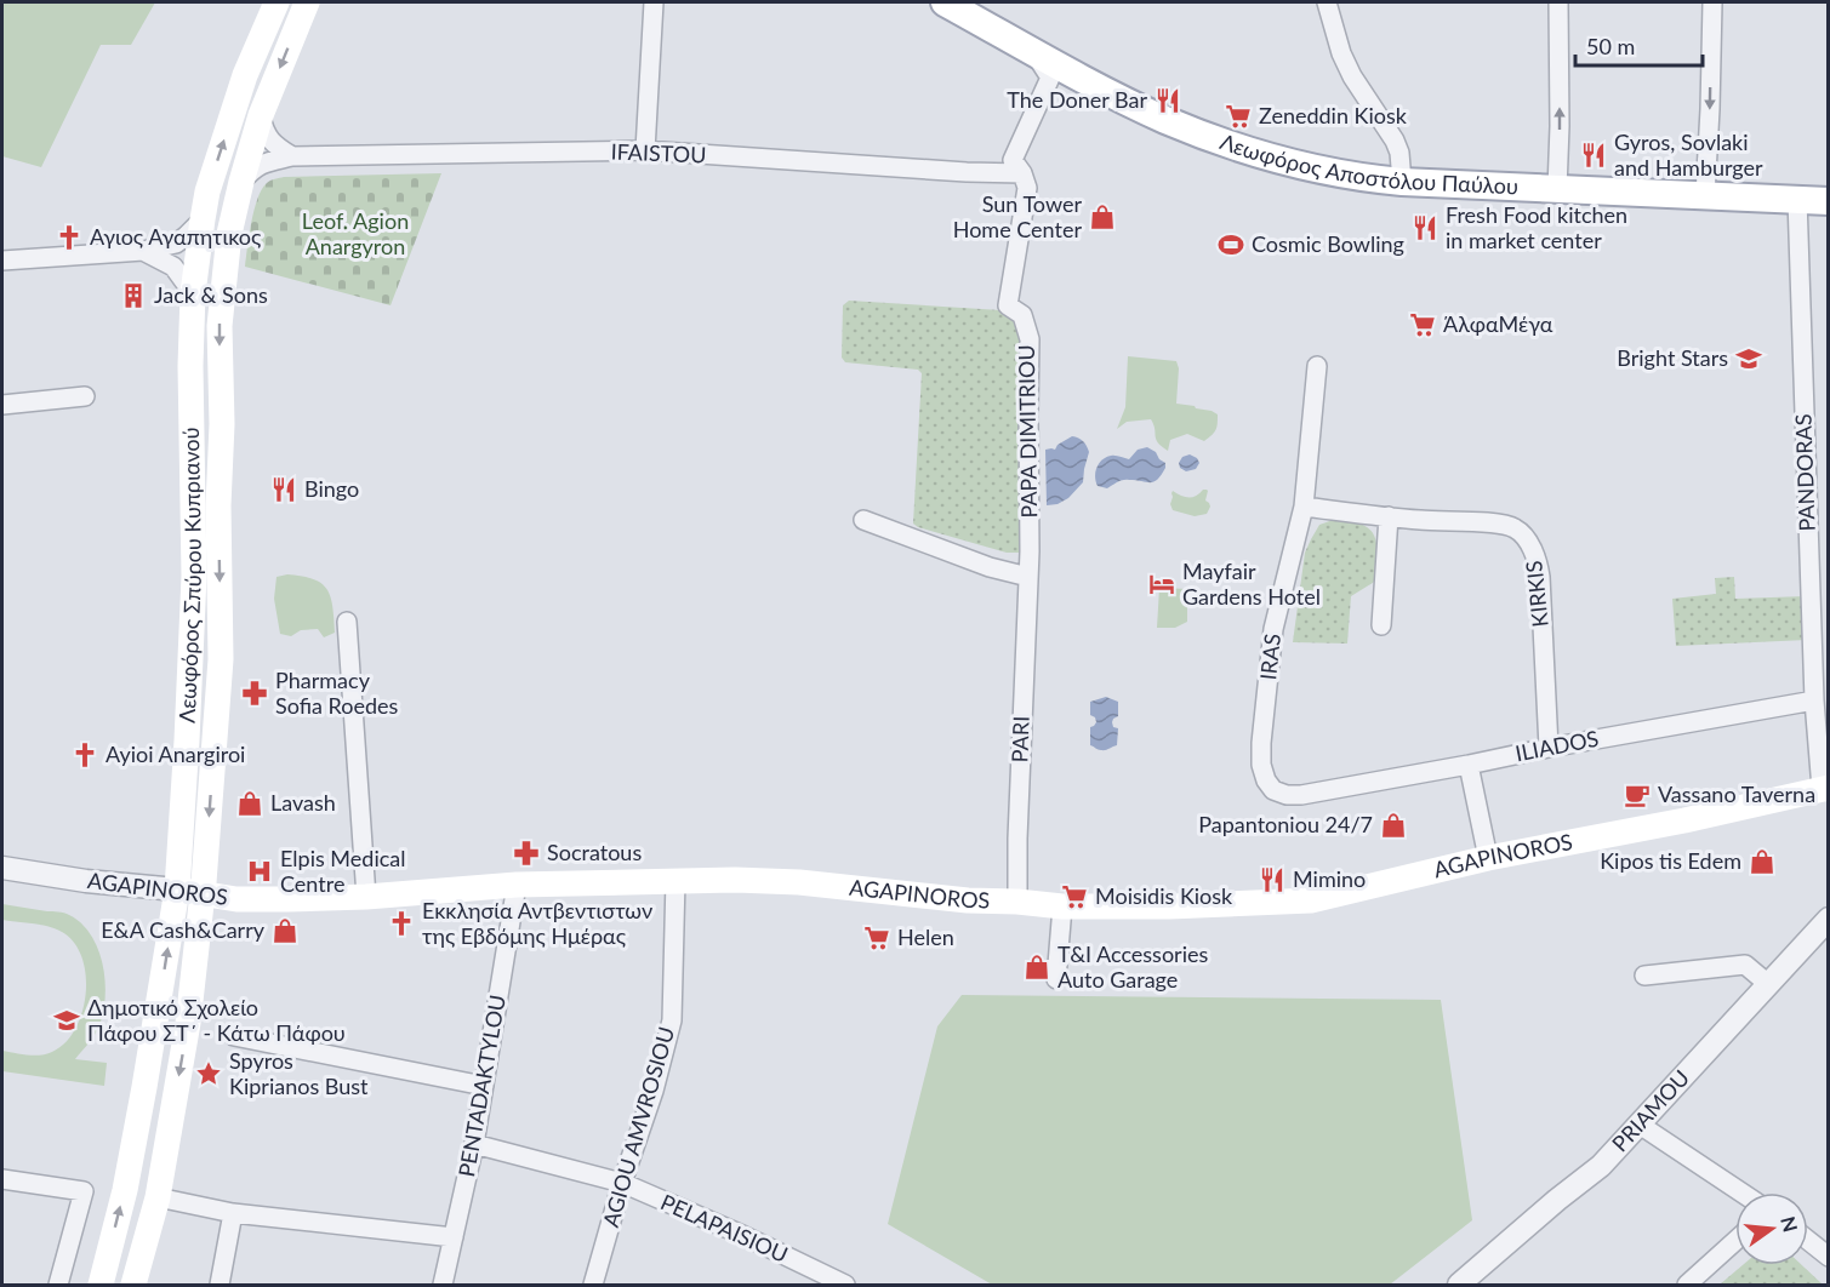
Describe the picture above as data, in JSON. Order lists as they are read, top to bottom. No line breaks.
{"streets":{"main road":["Λεωφόρος Αποστόλου Παύλου","Λεωφόρος Σπύρου Κυπριανού","AGAPINOROS"],"street":["IFAISTOU","PAPA DIMITRIOU","PANDORAS","KIRKIS","IRAS","PARI","ILIADOS","PENTADAKTYLOU","PRIAMOU","AGIOU AMVROSIOU","PELAPAISIOU"]},"crossings":[["IFAISTOU","PAPA DIMITRIOU"],["IFAISTOU","Λεωφόρος Σπύρου Κυπριανού"],["Λεωφόρος Αποστόλου Παύλου","PAPA DIMITRIOU"],["Λεωφόρος Αποστόλου Παύλου","PANDORAS"],["PAPA DIMITRIOU","PARI"],["PANDORAS","ILIADOS"],["PANDORAS","AGAPINOROS"],["Λεωφόρος Σπύρου Κυπριανού","AGAPINOROS"],["KIRKIS","IRAS"],["KIRKIS","ILIADOS"],["IRAS","ILIADOS"],["PARI","AGAPINOROS"],["AGAPINOROS","PENTADAKTYLOU"],["AGAPINOROS","AGIOU AMVROSIOU"],["PENTADAKTYLOU","PELAPAISIOU"],["AGIOU AMVROSIOU","PELAPAISIOU"]],"parks":["Leof. Agion Anargyron"],"places":{"restaurant":["The Doner Bar","Gyros, Sovlaki and Hamburger","Fresh Food kitchen in market center","Bingo","Mimino"],"supermarket":["Zeneddin Kiosk","ΆλφαΜέγα","Moisidis Kiosk","Helen"],"shop":["Sun Tower Home Center","Lavash","Papantoniou 24/7","Kipos tis Edem","E&A Cash&Carry","T&I Accessories Auto Garage"],"church":["Αγιος Αγαπητικος","Ayioi Anargiroi","Εκκλησία Αντβεντιστων της Εβδόμης Ημέρας"],"sports":["Cosmic Bowling"],"building":["Jack & Sons"],"school or university":["Bright Stars","Δημοτικό Σχολείο Πάφου ΣΤ΄ - Κάτω Πάφου"],"hotel":["Mayfair Gardens Hotel"],"pharmacy":["Pharmacy Sofia Roedes","Socratous"],"cafe":["Vassano Taverna"],"hospital":["Elpis Medical Centre"],"place":["Spyros Kiprianos Bust"]},"scale_bar":"50 m","north":"right"}
